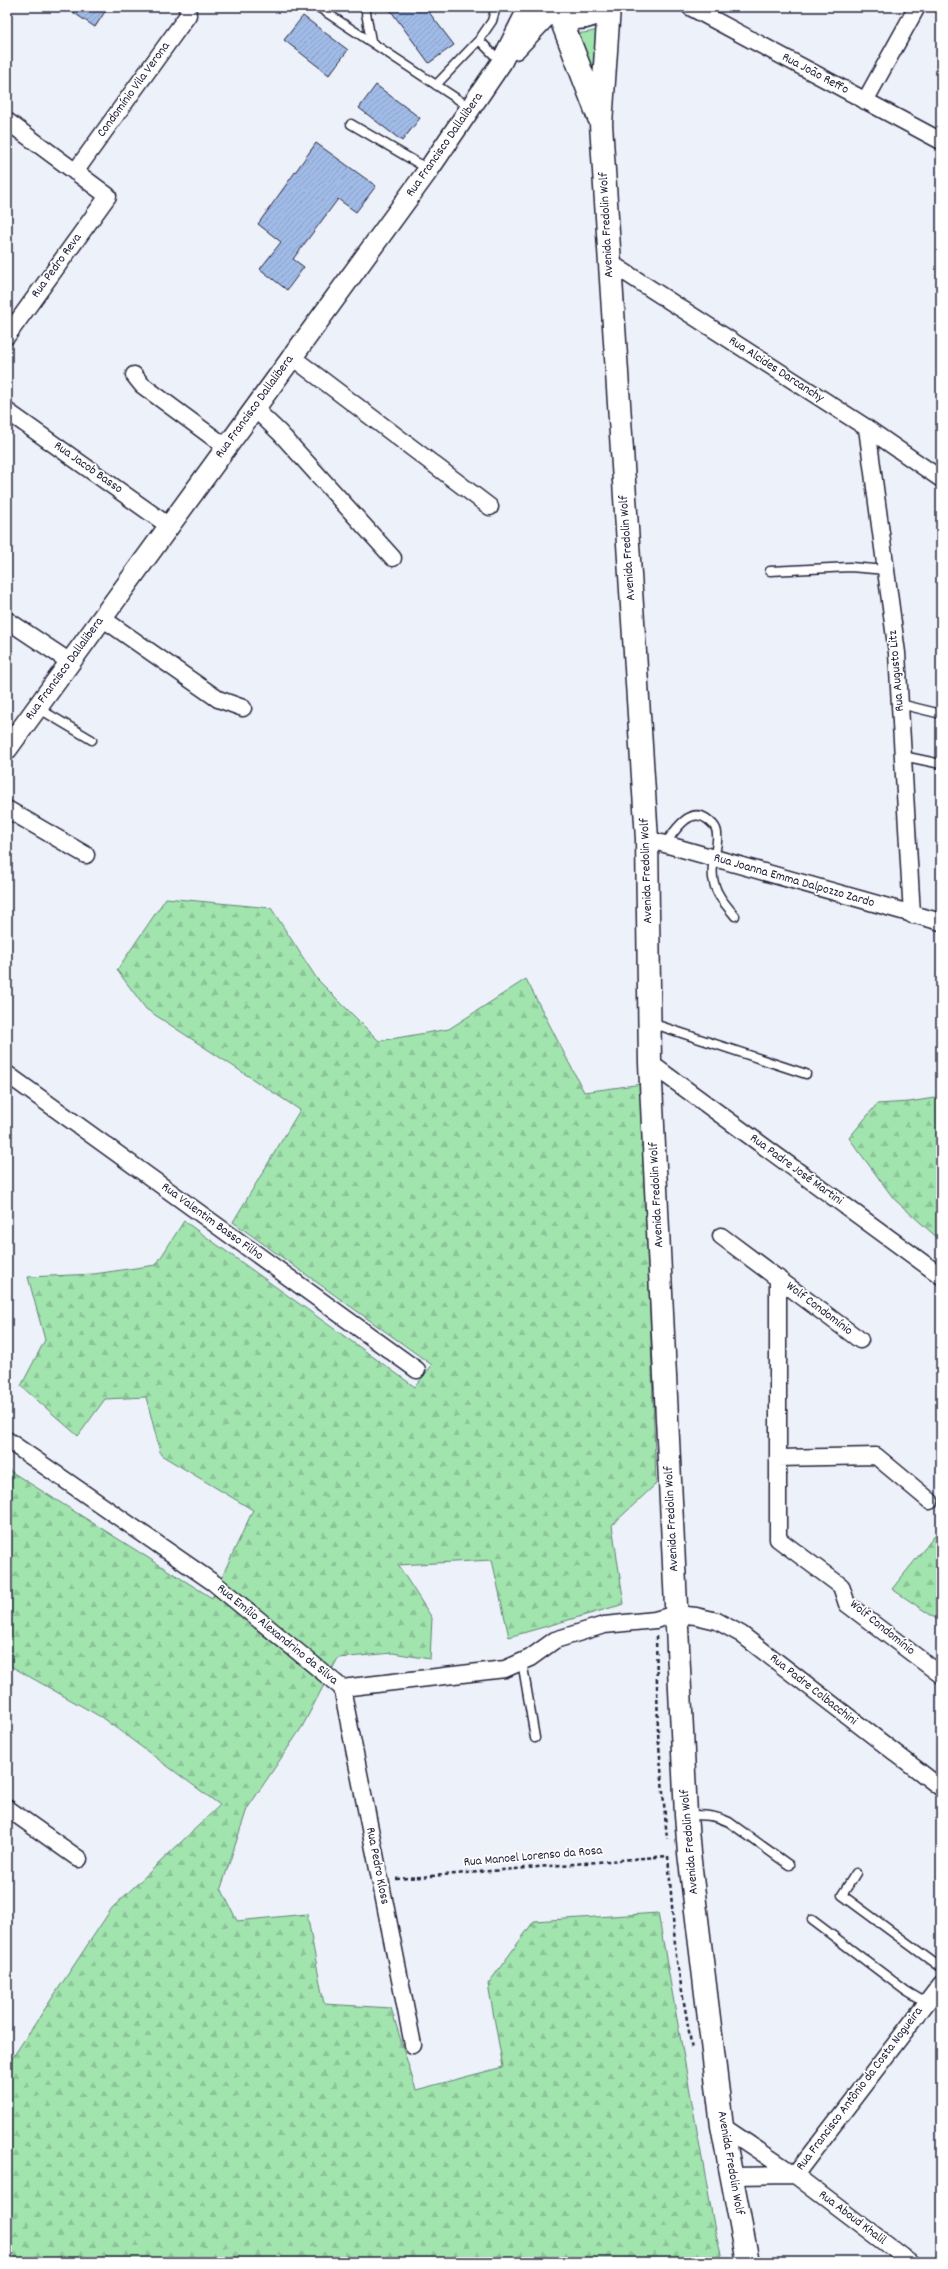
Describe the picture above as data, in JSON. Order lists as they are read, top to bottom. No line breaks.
{"streets":{"main road":["Avenida Fredolin Wolf"],"street":["Rua João Reffo","Condomínio Vila Verona","Rua Francisco Dallalibera","Rua Pedro Reva","Rua Alcides Darcanchy","Rua Jacob Basso","Rua Augusto Litz","Rua Joanna Emma Dalpozzo Zardo","Rua Padre José Martini","Rua Valentim Basso Filho","Wolf Condomínio","Rua Emílio Alexandrino da Silva","Rua Padre Colbacchini","Rua Pedro Kloss","Rua Francisco Antônio da Costa Nogueira","Rua Aboud Khalil"],"path":["Rua Manoel Lorenso da Rosa"]},"crossings":[["Condomínio Vila Verona","Rua Pedro Reva"],["Rua Francisco Dallalibera","Avenida Fredolin Wolf"],["Rua Francisco Dallalibera","Rua Jacob Basso"],["Avenida Fredolin Wolf","Rua Alcides Darcanchy"],["Avenida Fredolin Wolf","Rua Joanna Emma Dalpozzo Zardo"],["Avenida Fredolin Wolf","Rua Padre José Martini"],["Avenida Fredolin Wolf","Rua Emílio Alexandrino da Silva"],["Avenida Fredolin Wolf","Rua Padre Colbacchini"],["Avenida Fredolin Wolf","Rua Manoel Lorenso da Rosa"],["Avenida Fredolin Wolf","Rua Aboud Khalil"],["Rua Alcides Darcanchy","Rua Augusto Litz"],["Rua Augusto Litz","Rua Joanna Emma Dalpozzo Zardo"],["Rua Emílio Alexandrino da Silva","Rua Padre Colbacchini"],["Rua Emílio Alexandrino da Silva","Rua Pedro Kloss"],["Rua Manoel Lorenso da Rosa","Rua Pedro Kloss"],["Rua Francisco Antônio da Costa Nogueira","Rua Aboud Khalil"]]}
